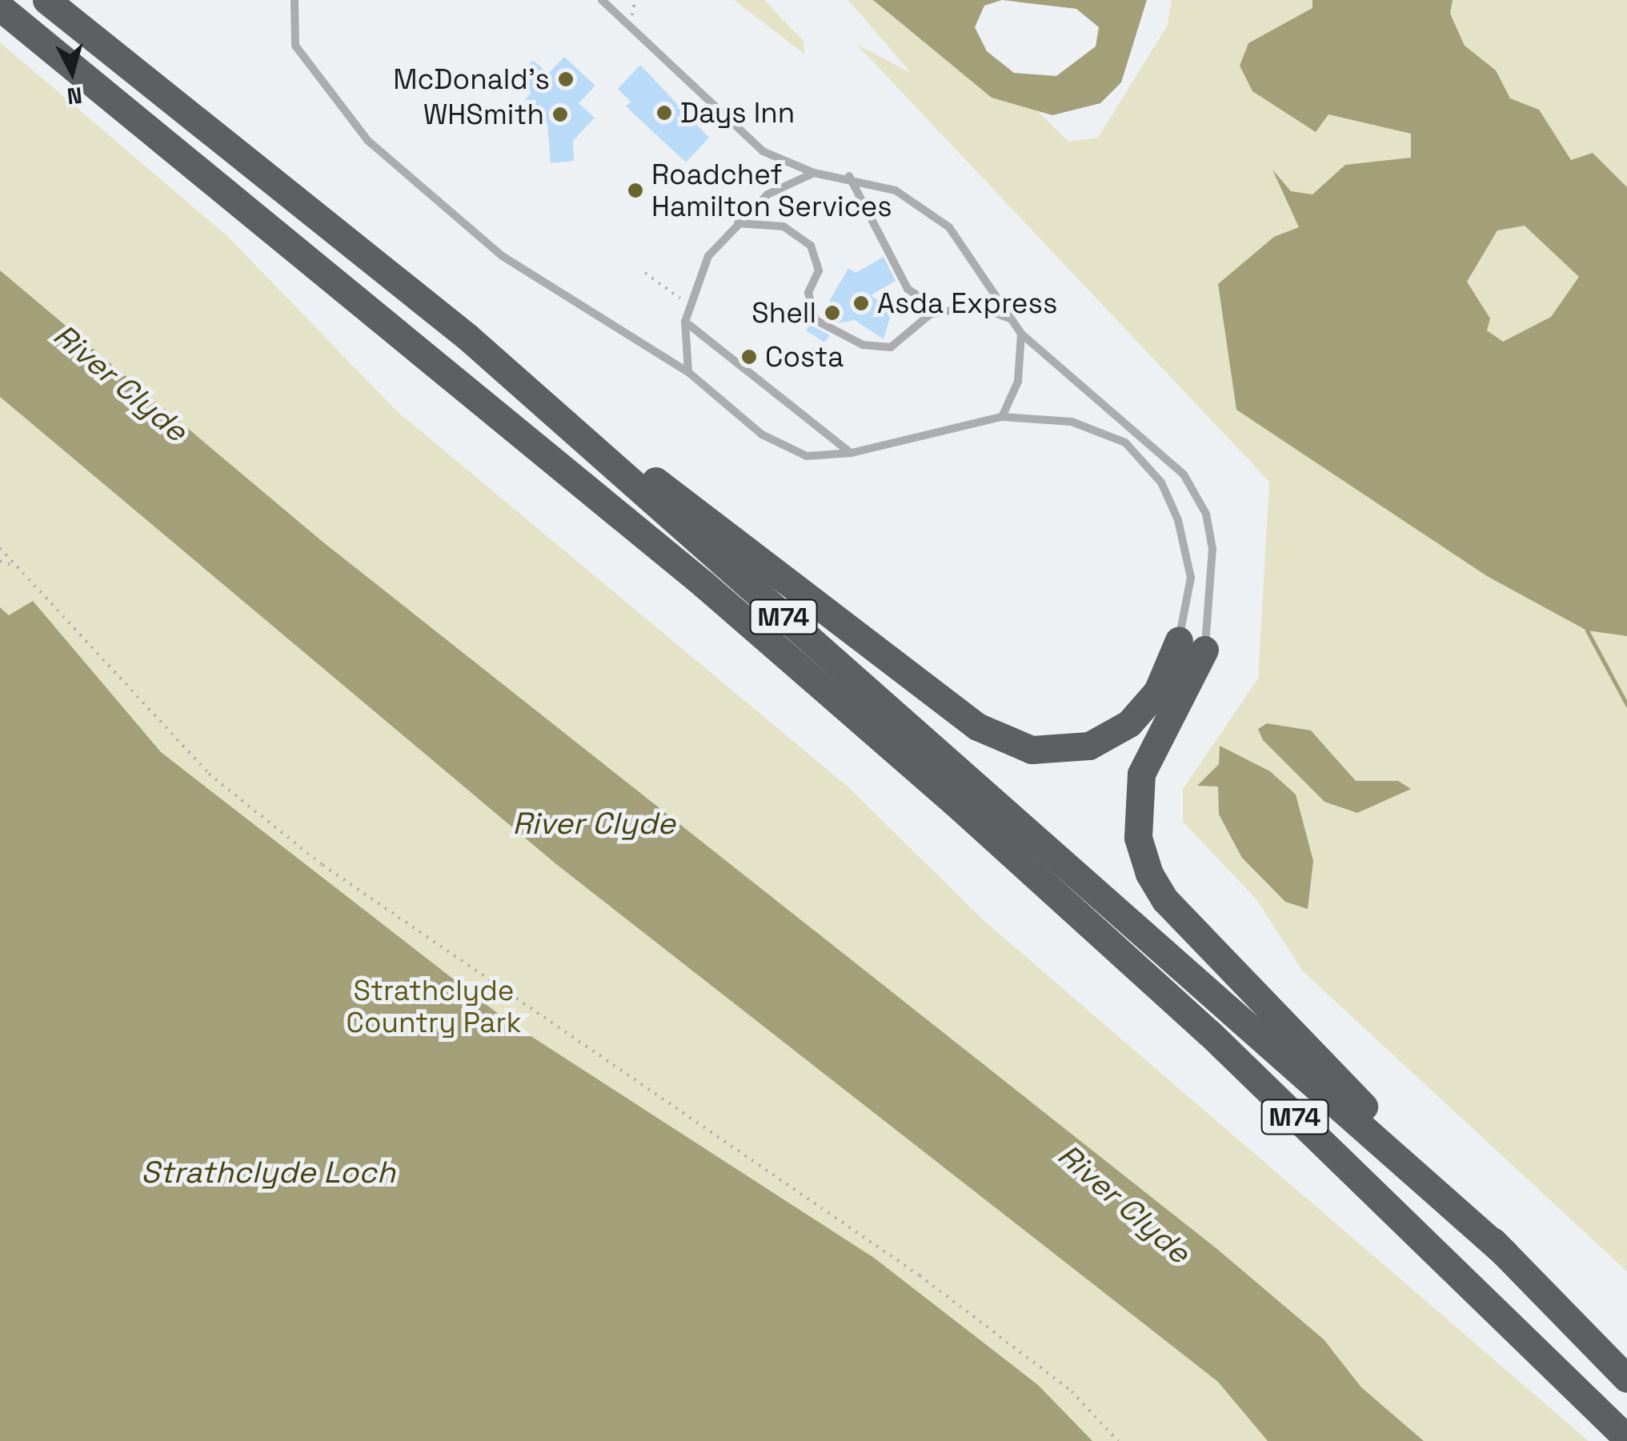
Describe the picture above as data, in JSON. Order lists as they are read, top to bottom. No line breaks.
{"streets":{"highway":["M74"]},"water":["River Clyde","Strathclyde Loch"],"parks":["Strathclyde Country Park"],"places":["McDonald's","Days Inn","WHSmith","Roadchef Hamilton Services","Asda Express","Shell","Costa"],"north":"bottom"}
